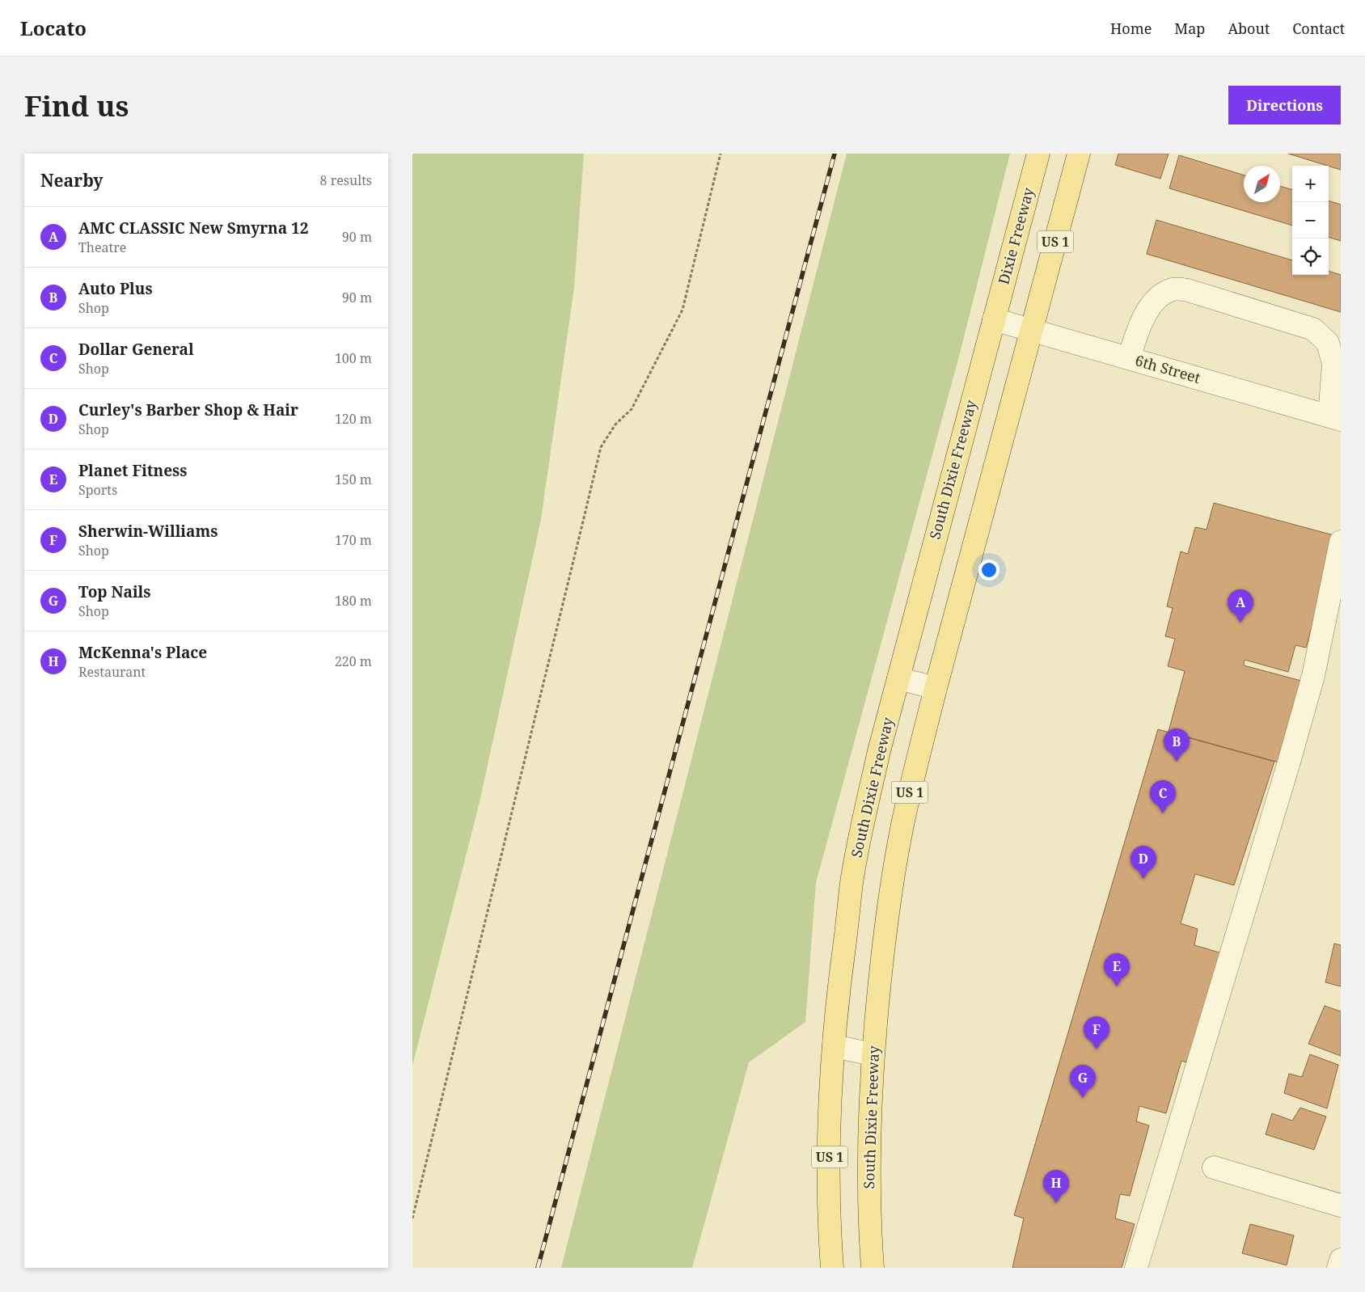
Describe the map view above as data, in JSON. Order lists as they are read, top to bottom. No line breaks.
{"streets":{"main road":["Dixie Freeway","US 1","South Dixie Freeway"],"street":["6th Street"]},"crossings":[["Dixie Freeway","6th Street"],["Dixie Freeway","South Dixie Freeway"],["US 1","6th Street"],["US 1","South Dixie Freeway"],["6th Street","South Dixie Freeway"]],"north":"top right","page":{"header":"Locato","nav":["Home","Map","About","Contact"],"buttons":"Directions","title":"Find us","heading":["Nearby","8 results"],"map_buttons":["+","−"],"list":[{"mark":"A","name":"AMC CLASSIC New Smyrna 12","note":"Theatre","value":"90 m"},{"mark":"B","name":"Auto Plus","note":"Shop","value":"90 m"},{"mark":"C","name":"Dollar General","note":"Shop","value":"100 m"},{"mark":"D","name":"Curley's Barber Shop & Hair","note":"Shop","value":"120 m"},{"mark":"E","name":"Planet Fitness","note":"Sports","value":"150 m"},{"mark":"F","name":"Sherwin-Williams","note":"Shop","value":"170 m"},{"mark":"G","name":"Top Nails","note":"Shop","value":"180 m"},{"mark":"H","name":"McKenna's Place","note":"Restaurant","value":"220 m"}],"pins":["A","B","C","D","E","F","G","H"]}}
